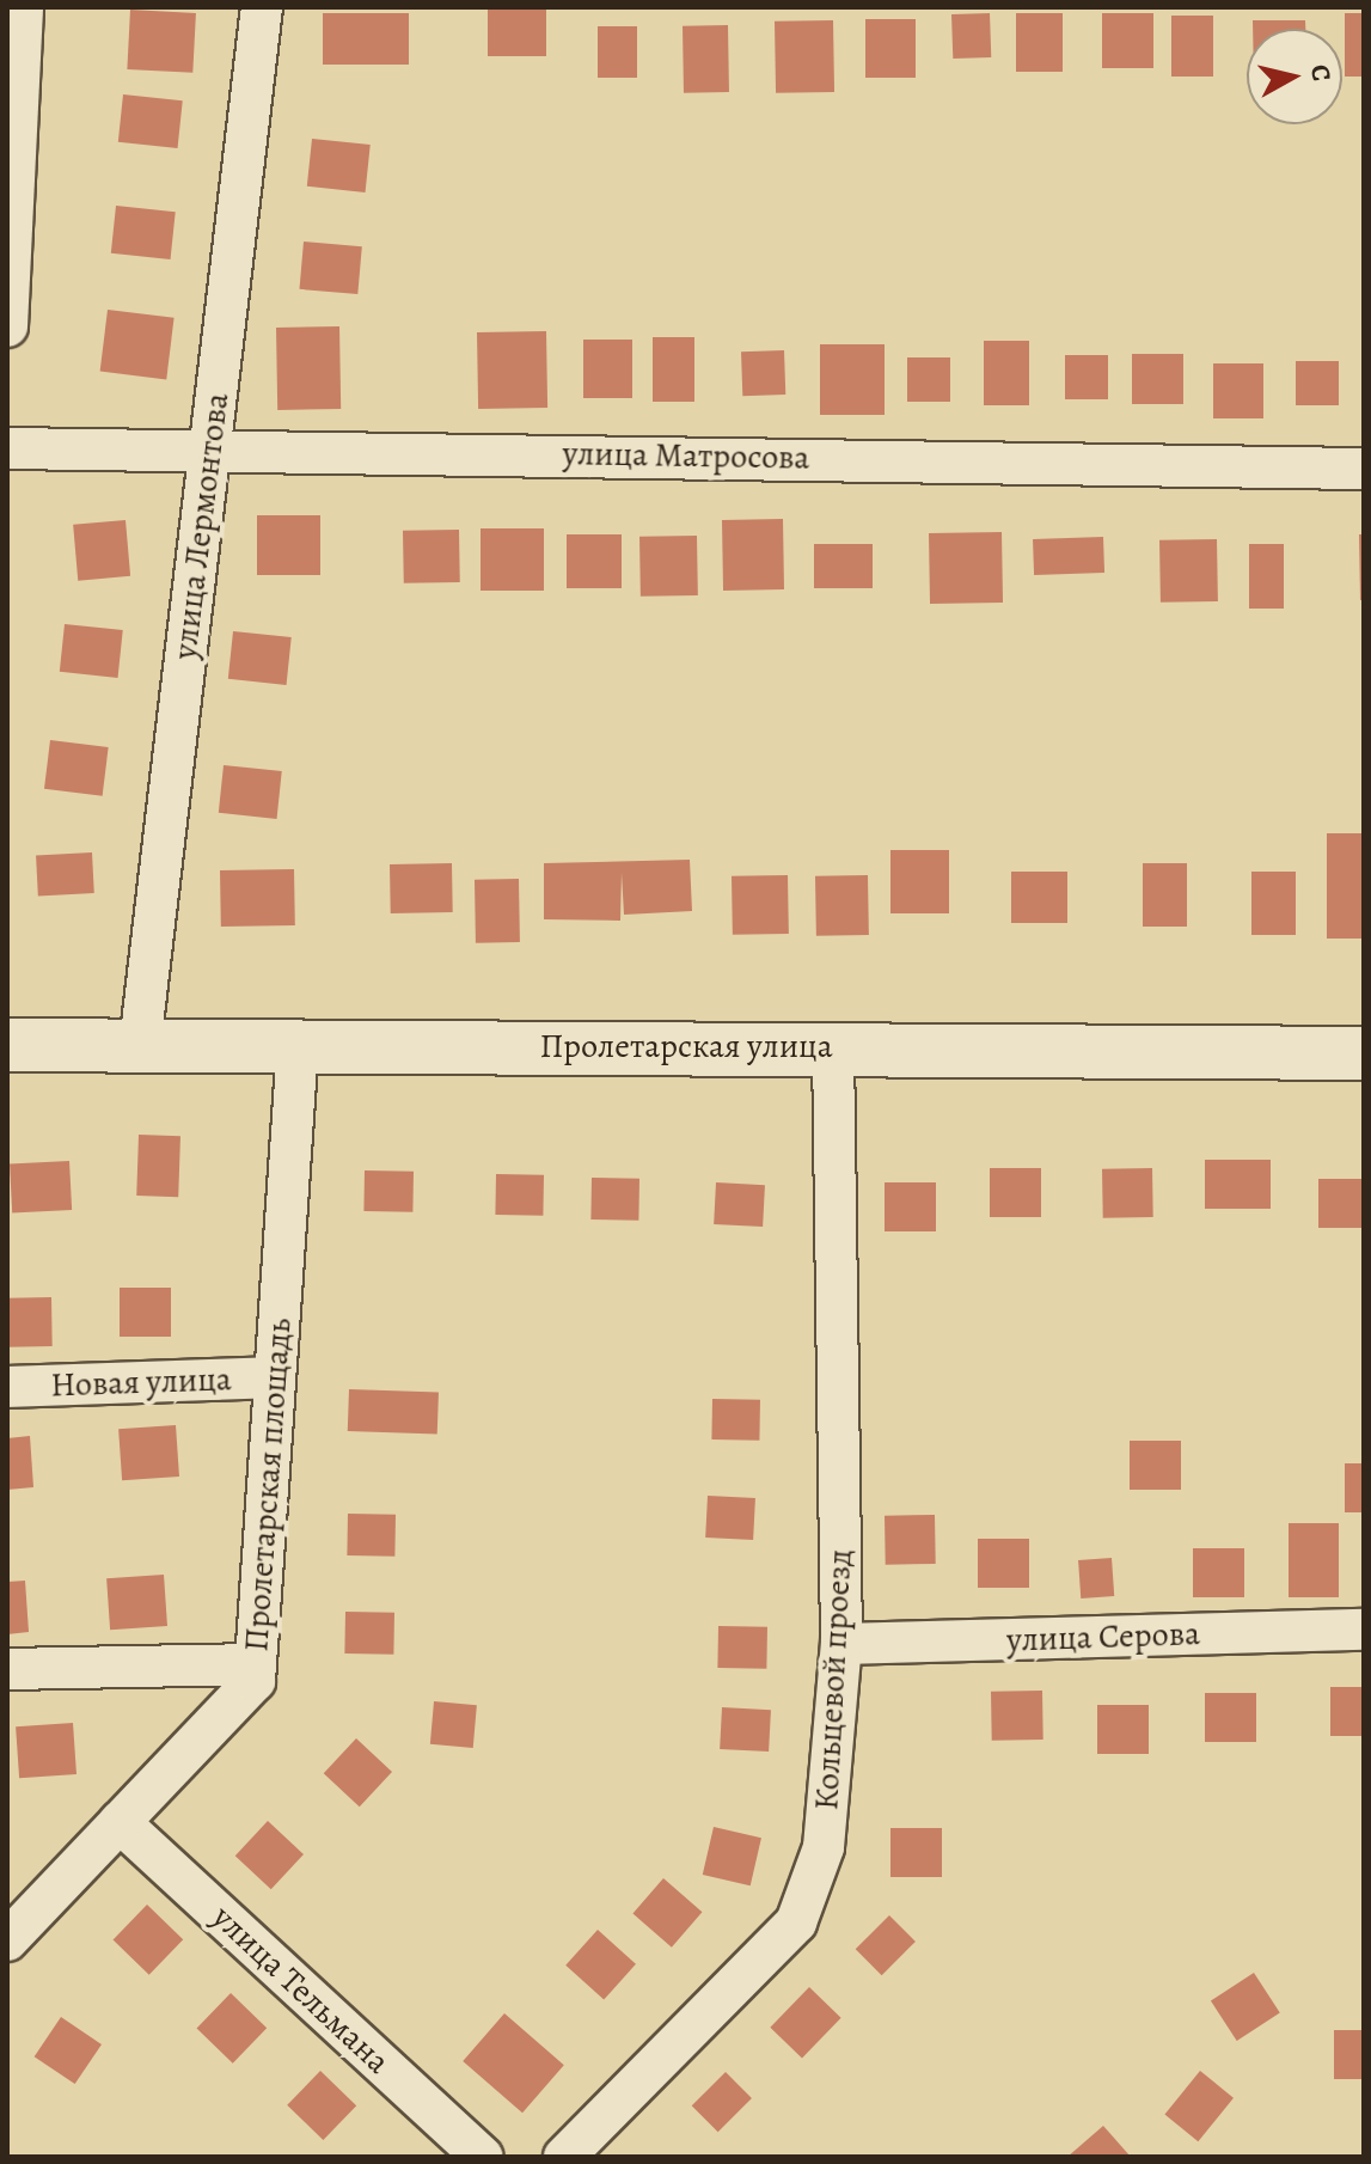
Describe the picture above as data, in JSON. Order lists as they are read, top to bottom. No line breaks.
{"streets":{"street":["улица Матросова","улица Лермонтова","Пролетарская улица","Новая улица","Пролетарская площадь","улица Серова","Кольцевой проезд","улица Тельмана"]},"crossings":[["улица Матросова","улица Лермонтова"],["улица Лермонтова","Пролетарская улица"],["Пролетарская улица","Пролетарская площадь"],["Пролетарская улица","Кольцевой проезд"],["Новая улица","Пролетарская площадь"],["Пролетарская площадь","улица Тельмана"],["улица Серова","Кольцевой проезд"]],"north":"right"}
